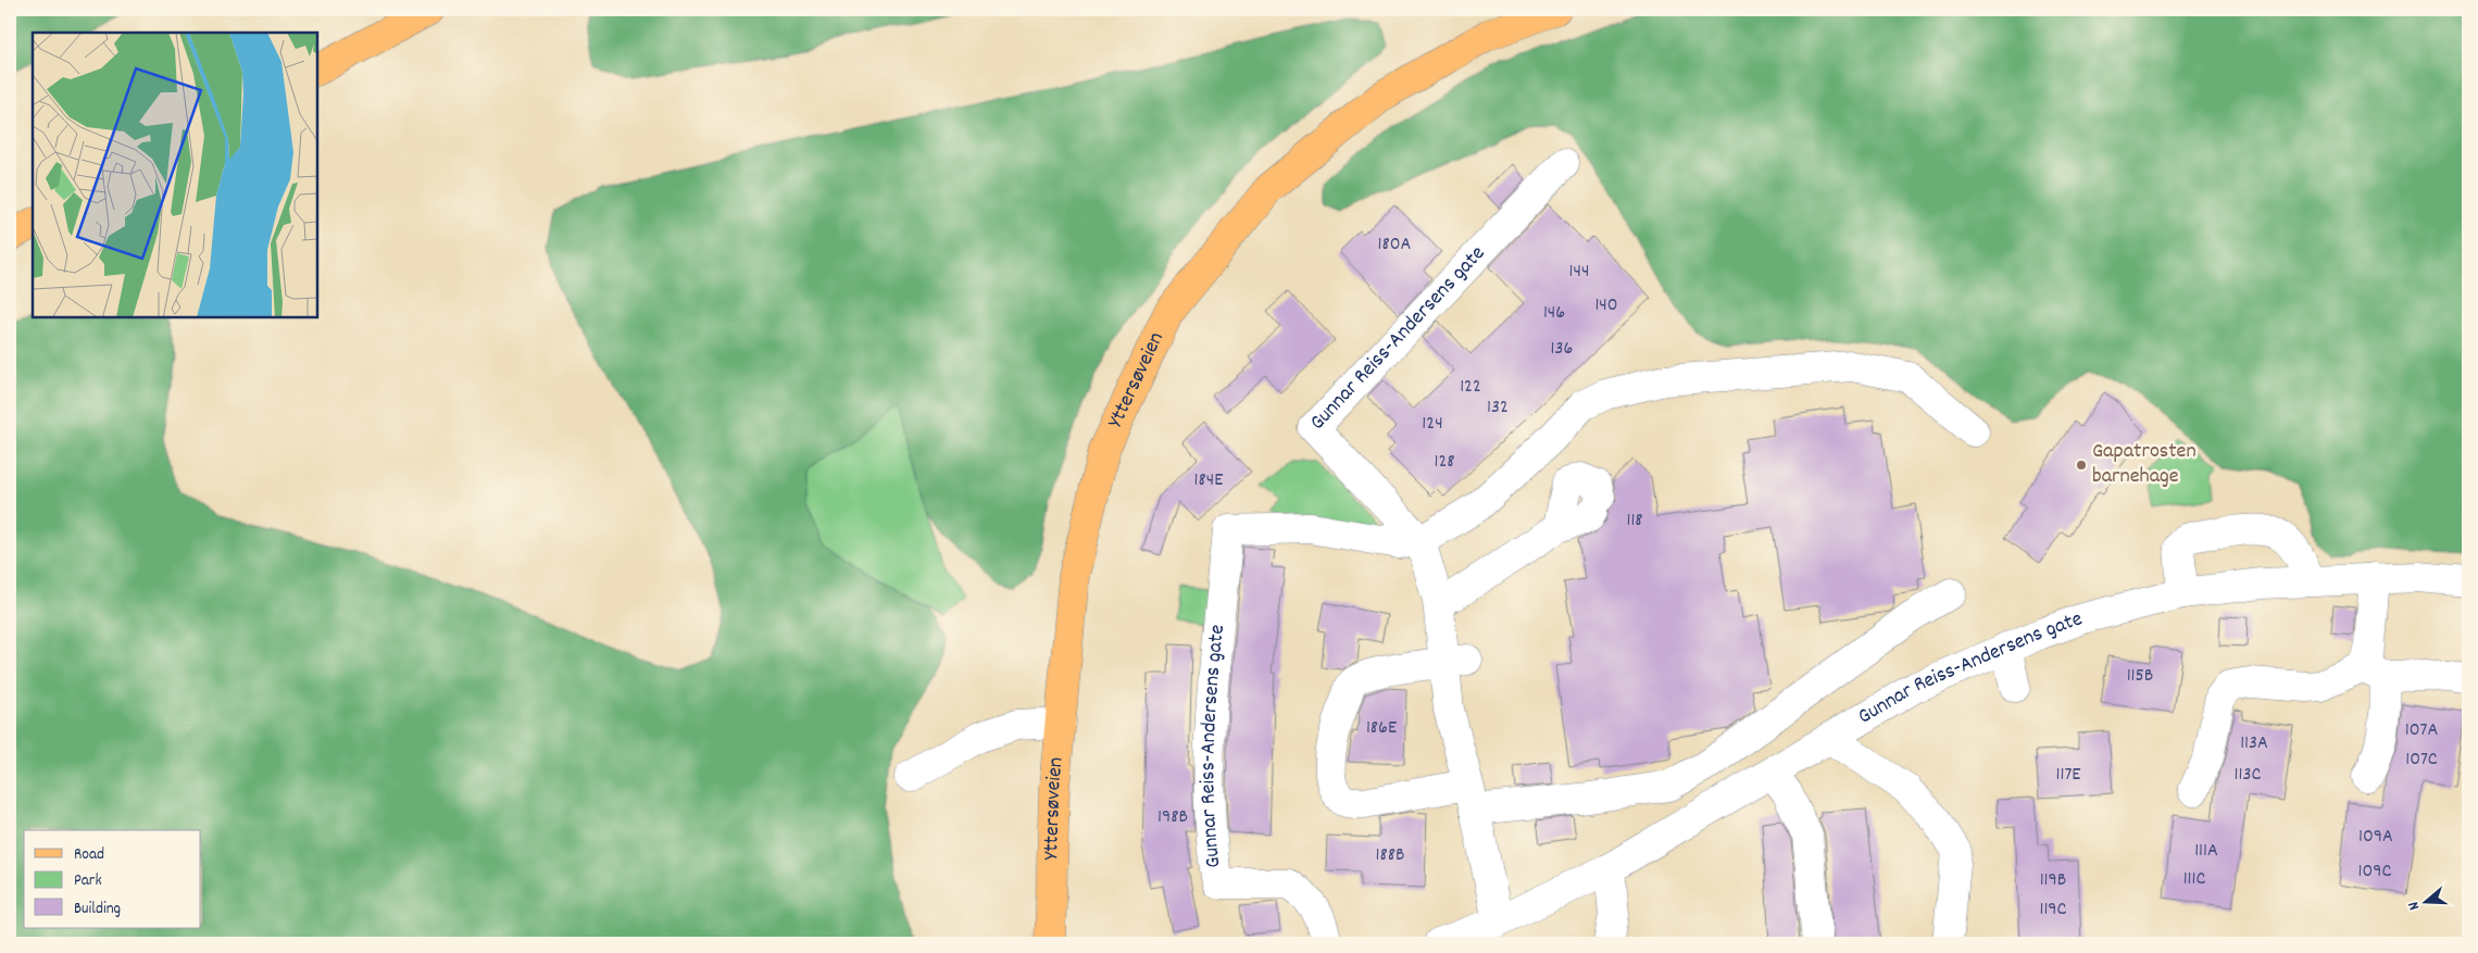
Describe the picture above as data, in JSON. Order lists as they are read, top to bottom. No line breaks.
{"streets":{"main road":["Yttersøveien"],"street":["Gunnar Reiss-Andersens gate"]},"places":["Gapatrosten barnehage"],"house_numbers":["180A","144","140","146","136","122","132","124","128","184E","118","115B","186E","107A","113A","107C","117E","113C","198B","109A","111A","188B","109C","111C","119B","119C"],"legend":["Road","Park","Building"],"north":"left"}
